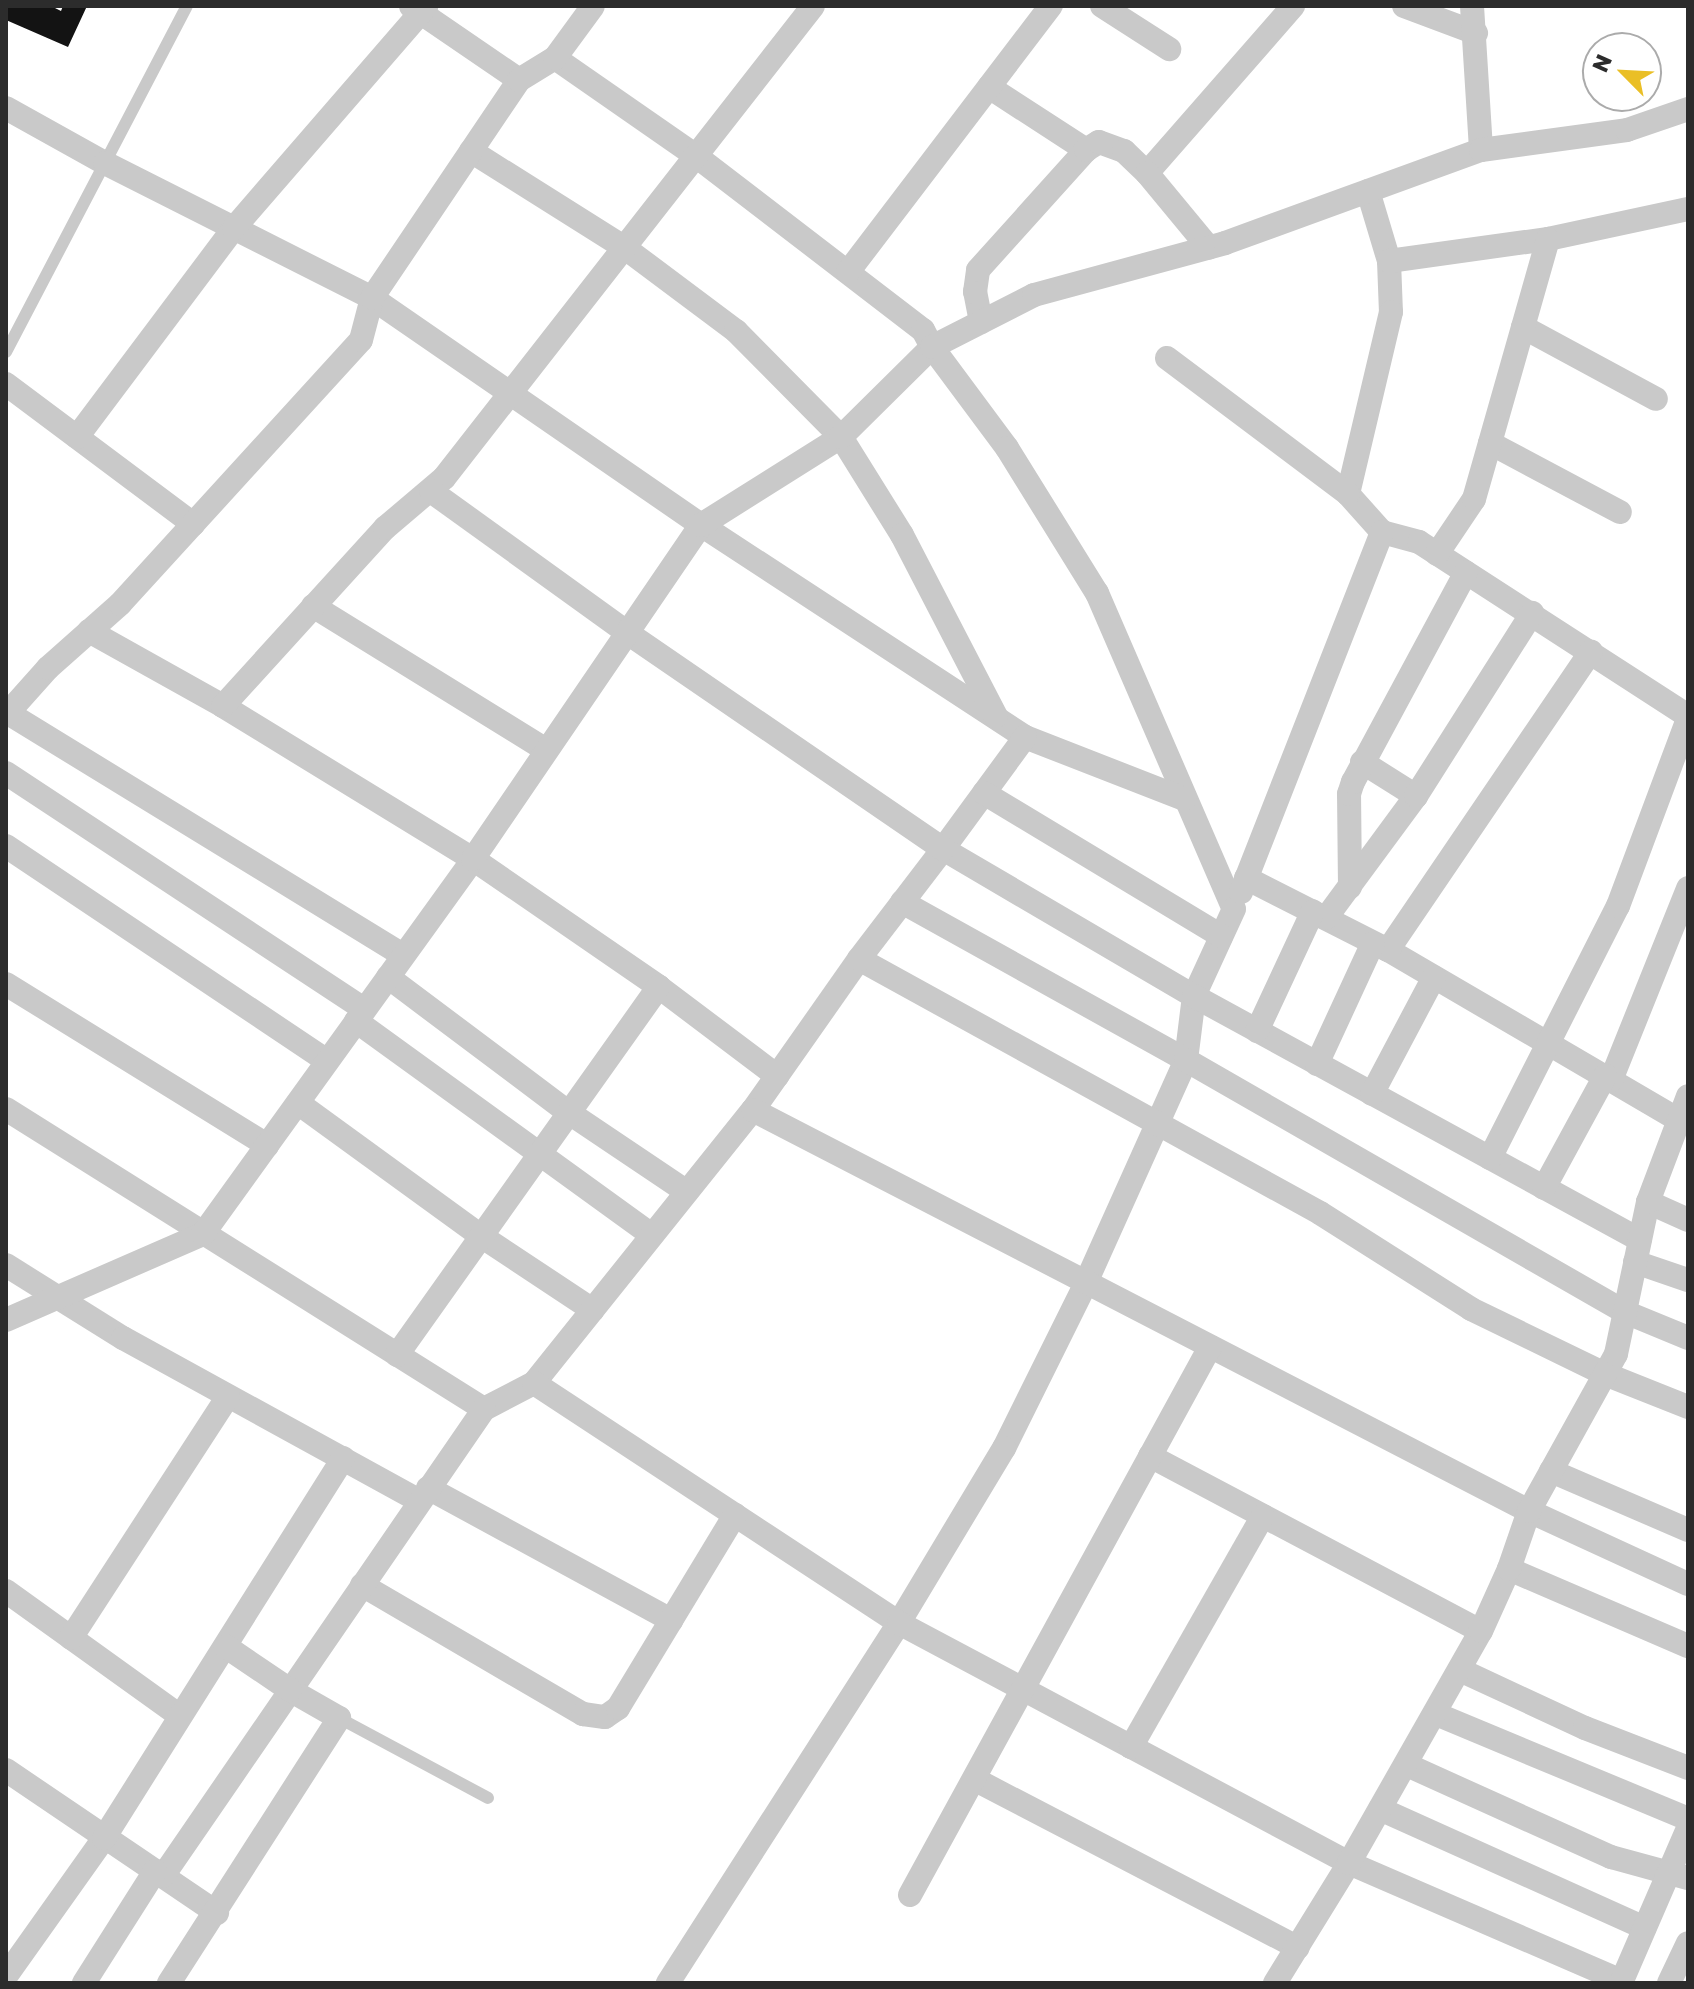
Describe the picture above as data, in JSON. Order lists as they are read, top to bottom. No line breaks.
{"north":"top left"}
